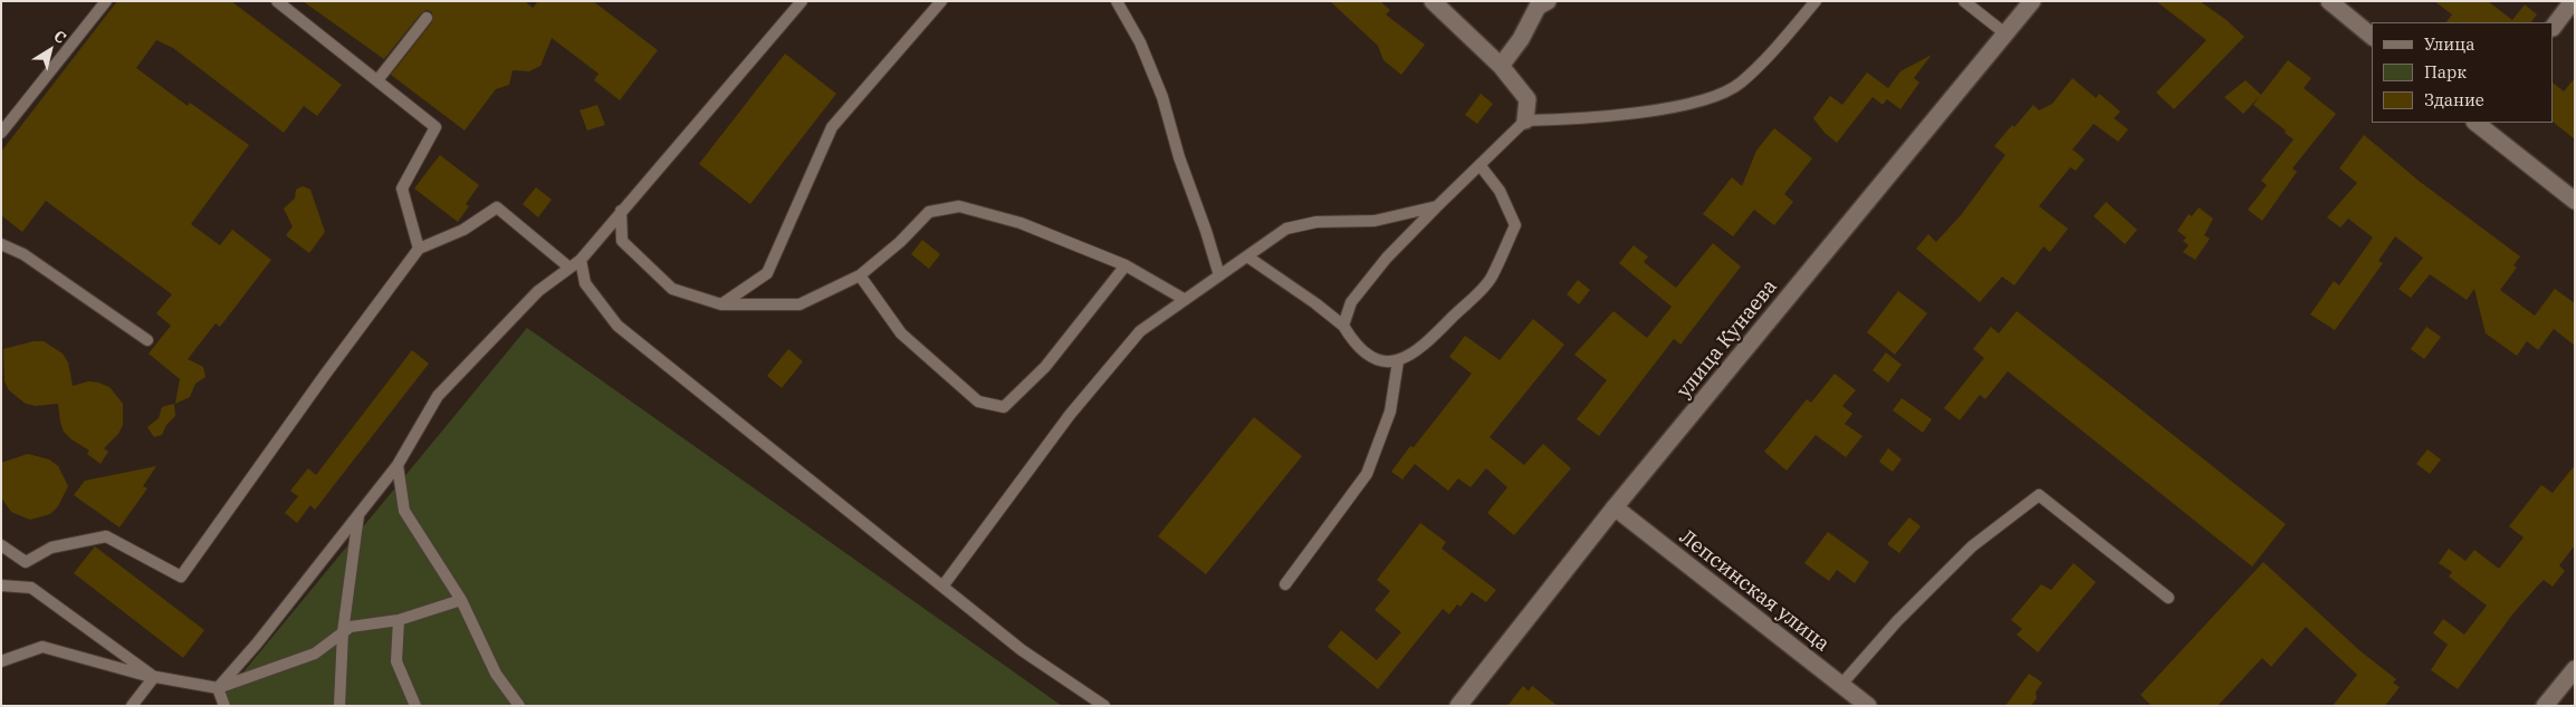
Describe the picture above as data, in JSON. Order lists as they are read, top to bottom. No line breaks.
{"streets":{"main road":["улица Кунаева","Лепсинская улица"]},"crossings":[["улица Кунаева","Лепсинская улица"]],"legend":["Улица","Парк","Здание"],"north":"top right"}
